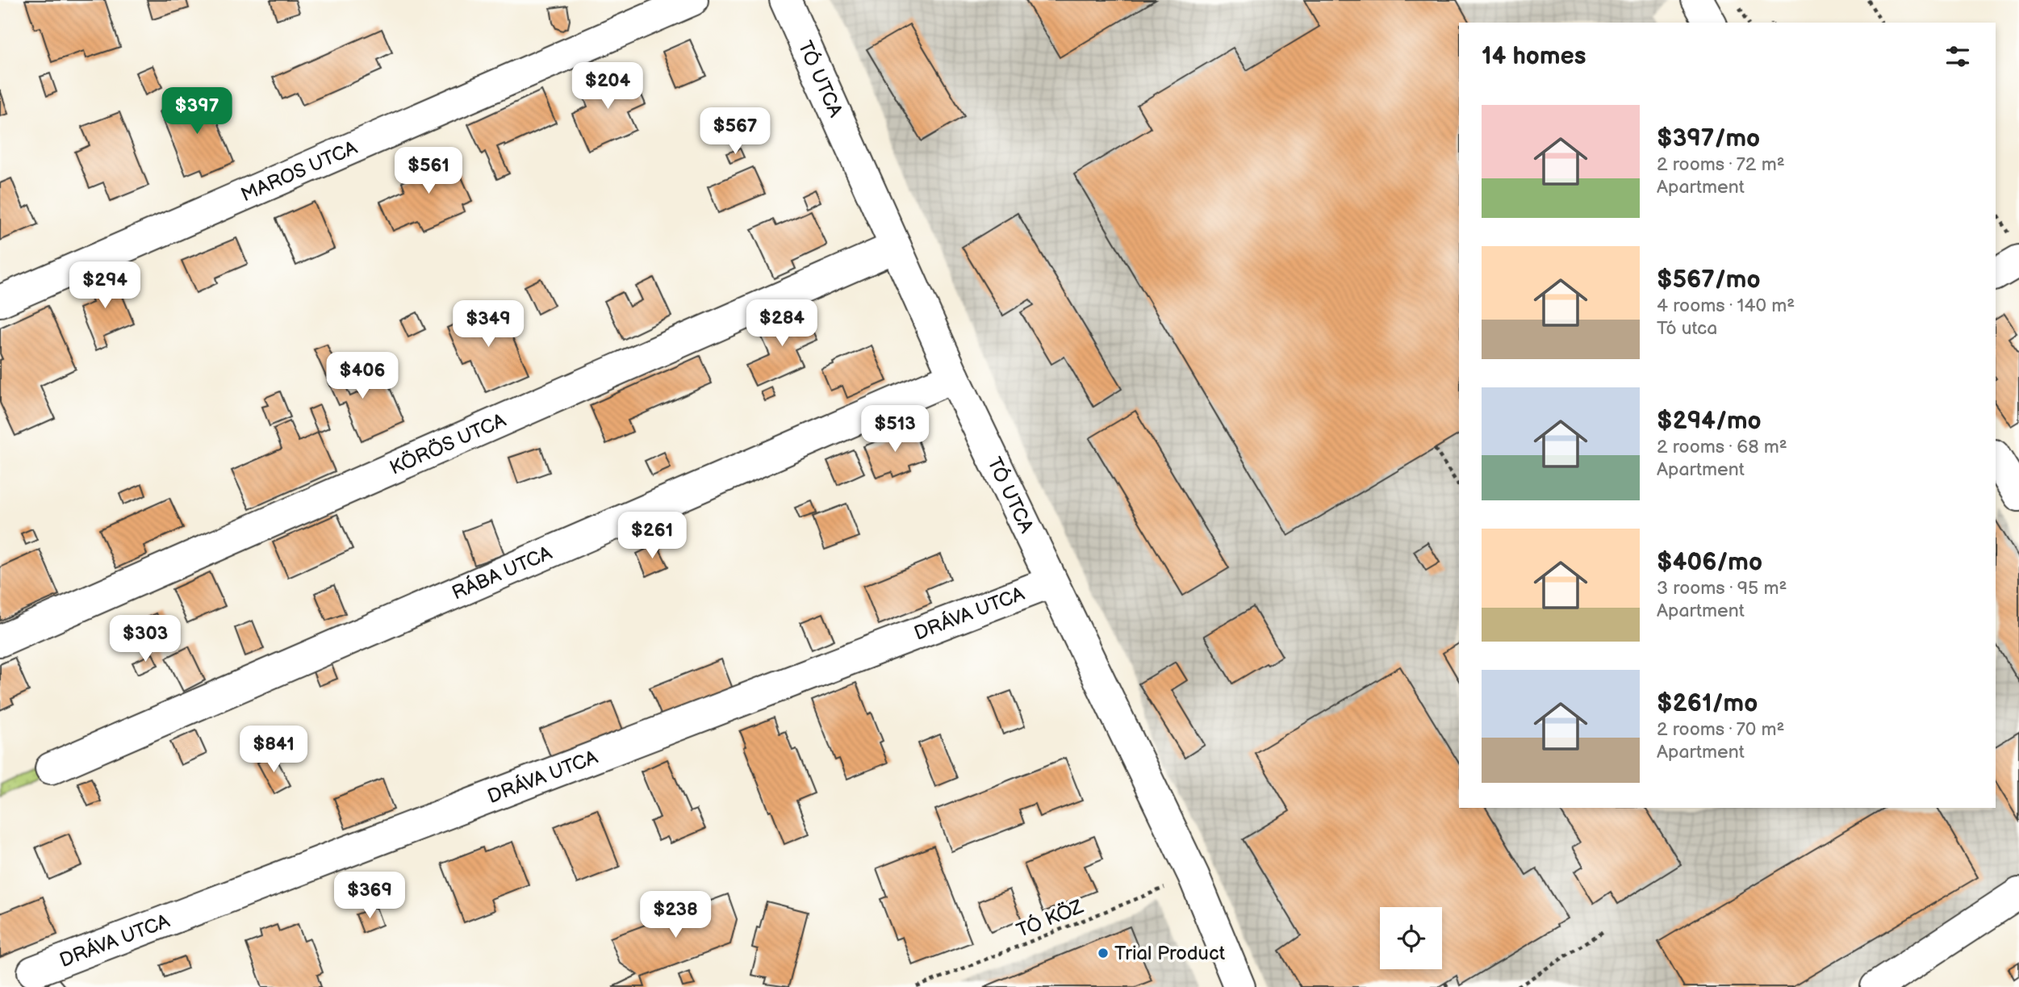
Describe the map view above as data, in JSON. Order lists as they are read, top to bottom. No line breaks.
{"streets":{"street":["TÓ UTCA","MAROS UTCA","KÖRÖS UTCA","RÁBA UTCA","DRÁVA UTCA"],"path":["TÓ KÖZ"]},"crossings":[["TÓ UTCA","KÖRÖS UTCA"],["TÓ UTCA","RÁBA UTCA"],["TÓ UTCA","DRÁVA UTCA"],["TÓ UTCA","TÓ KÖZ"]],"places":["Trial Product"],"page":{"heading":"14 homes","price":["$204","$397","$567","$561","$294","$284","$349","$406","$513","$261","$303","$841","$369","$238"],"list":[{"name":"$397/mo","note":"2 rooms · 72 m² · Apartment"},{"name":"$567/mo","note":"4 rooms · 140 m² · Tó utca"},{"name":"$294/mo","note":"2 rooms · 68 m² · Apartment"},{"name":"$406/mo","note":"3 rooms · 95 m² · Apartment"},{"name":"$261/mo","note":"2 rooms · 70 m² · Apartment"}]}}
